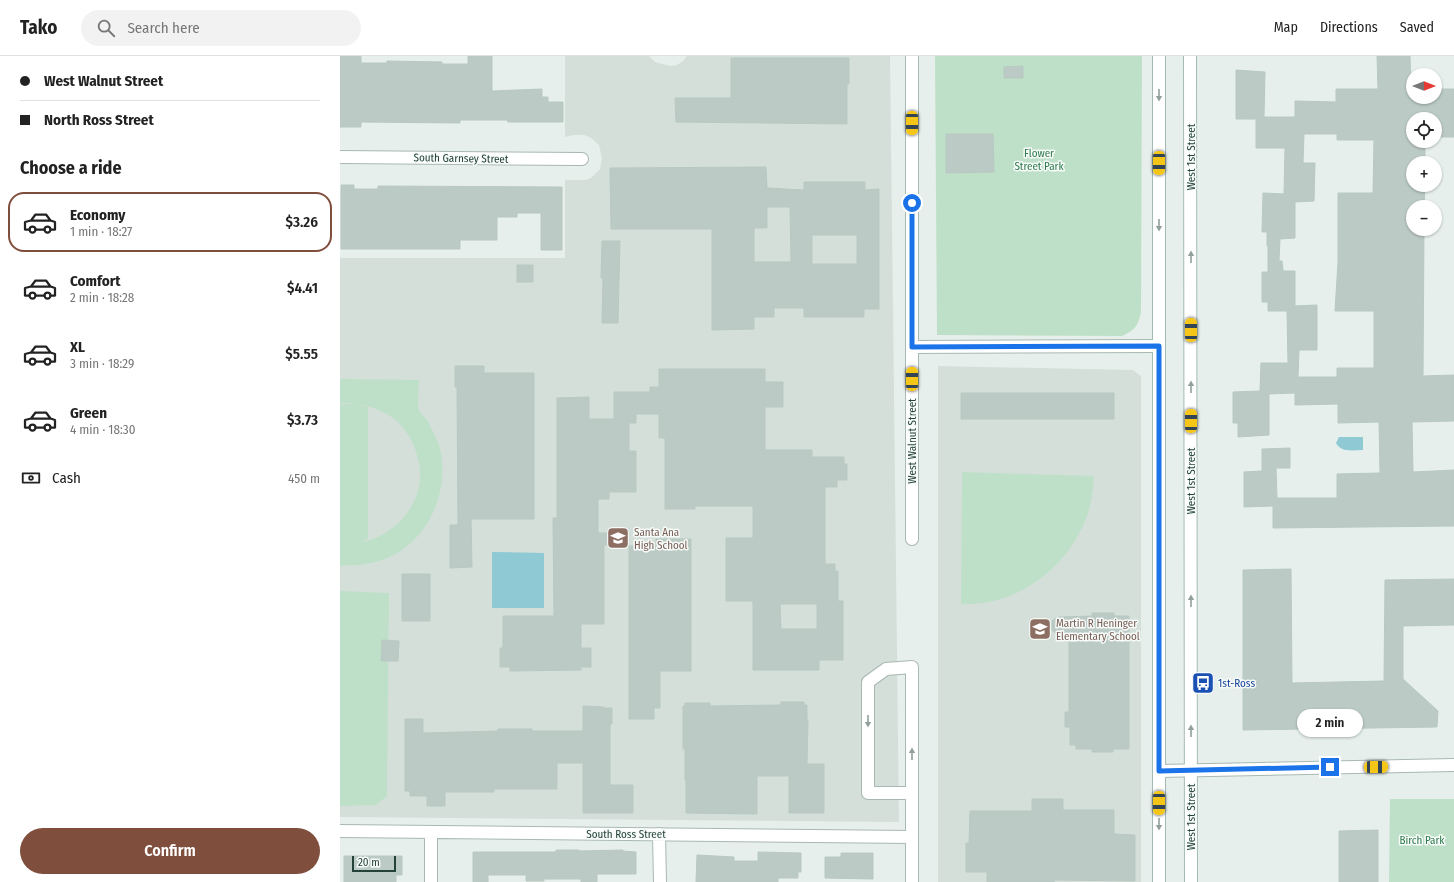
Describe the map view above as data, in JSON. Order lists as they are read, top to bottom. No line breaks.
{"streets":{"street":["West 1st Street","South Garnsey Street","West Walnut Street","South Ross Street"]},"parks":["Flower Street Park","Birch Park"],"places":{"school or university":["Santa Ana High School","Martin R Heninger Elementary School"],"bus stop":["1st-Ross"]},"scale_bar":"20 m","north":"right","page":{"header":"Tako","search":"Search here","nav":["Map","Directions","Saved"],"banner":["West Walnut Street","North Ross Street"],"map_buttons":["+","−"],"heading":"Choose a ride","list":[{"name":"Economy","note":"1 min · 18:27","value":"$3.26"},{"name":"Comfort","note":"2 min · 18:28","value":"$4.41"},{"name":"XL","note":"3 min · 18:29","value":"$5.55"},{"name":"Green","note":"4 min · 18:30","value":"$3.73"}],"pay":["Cash","450 m"],"bubble":"2 min","buttons":"Confirm","scale":"20 m"}}
